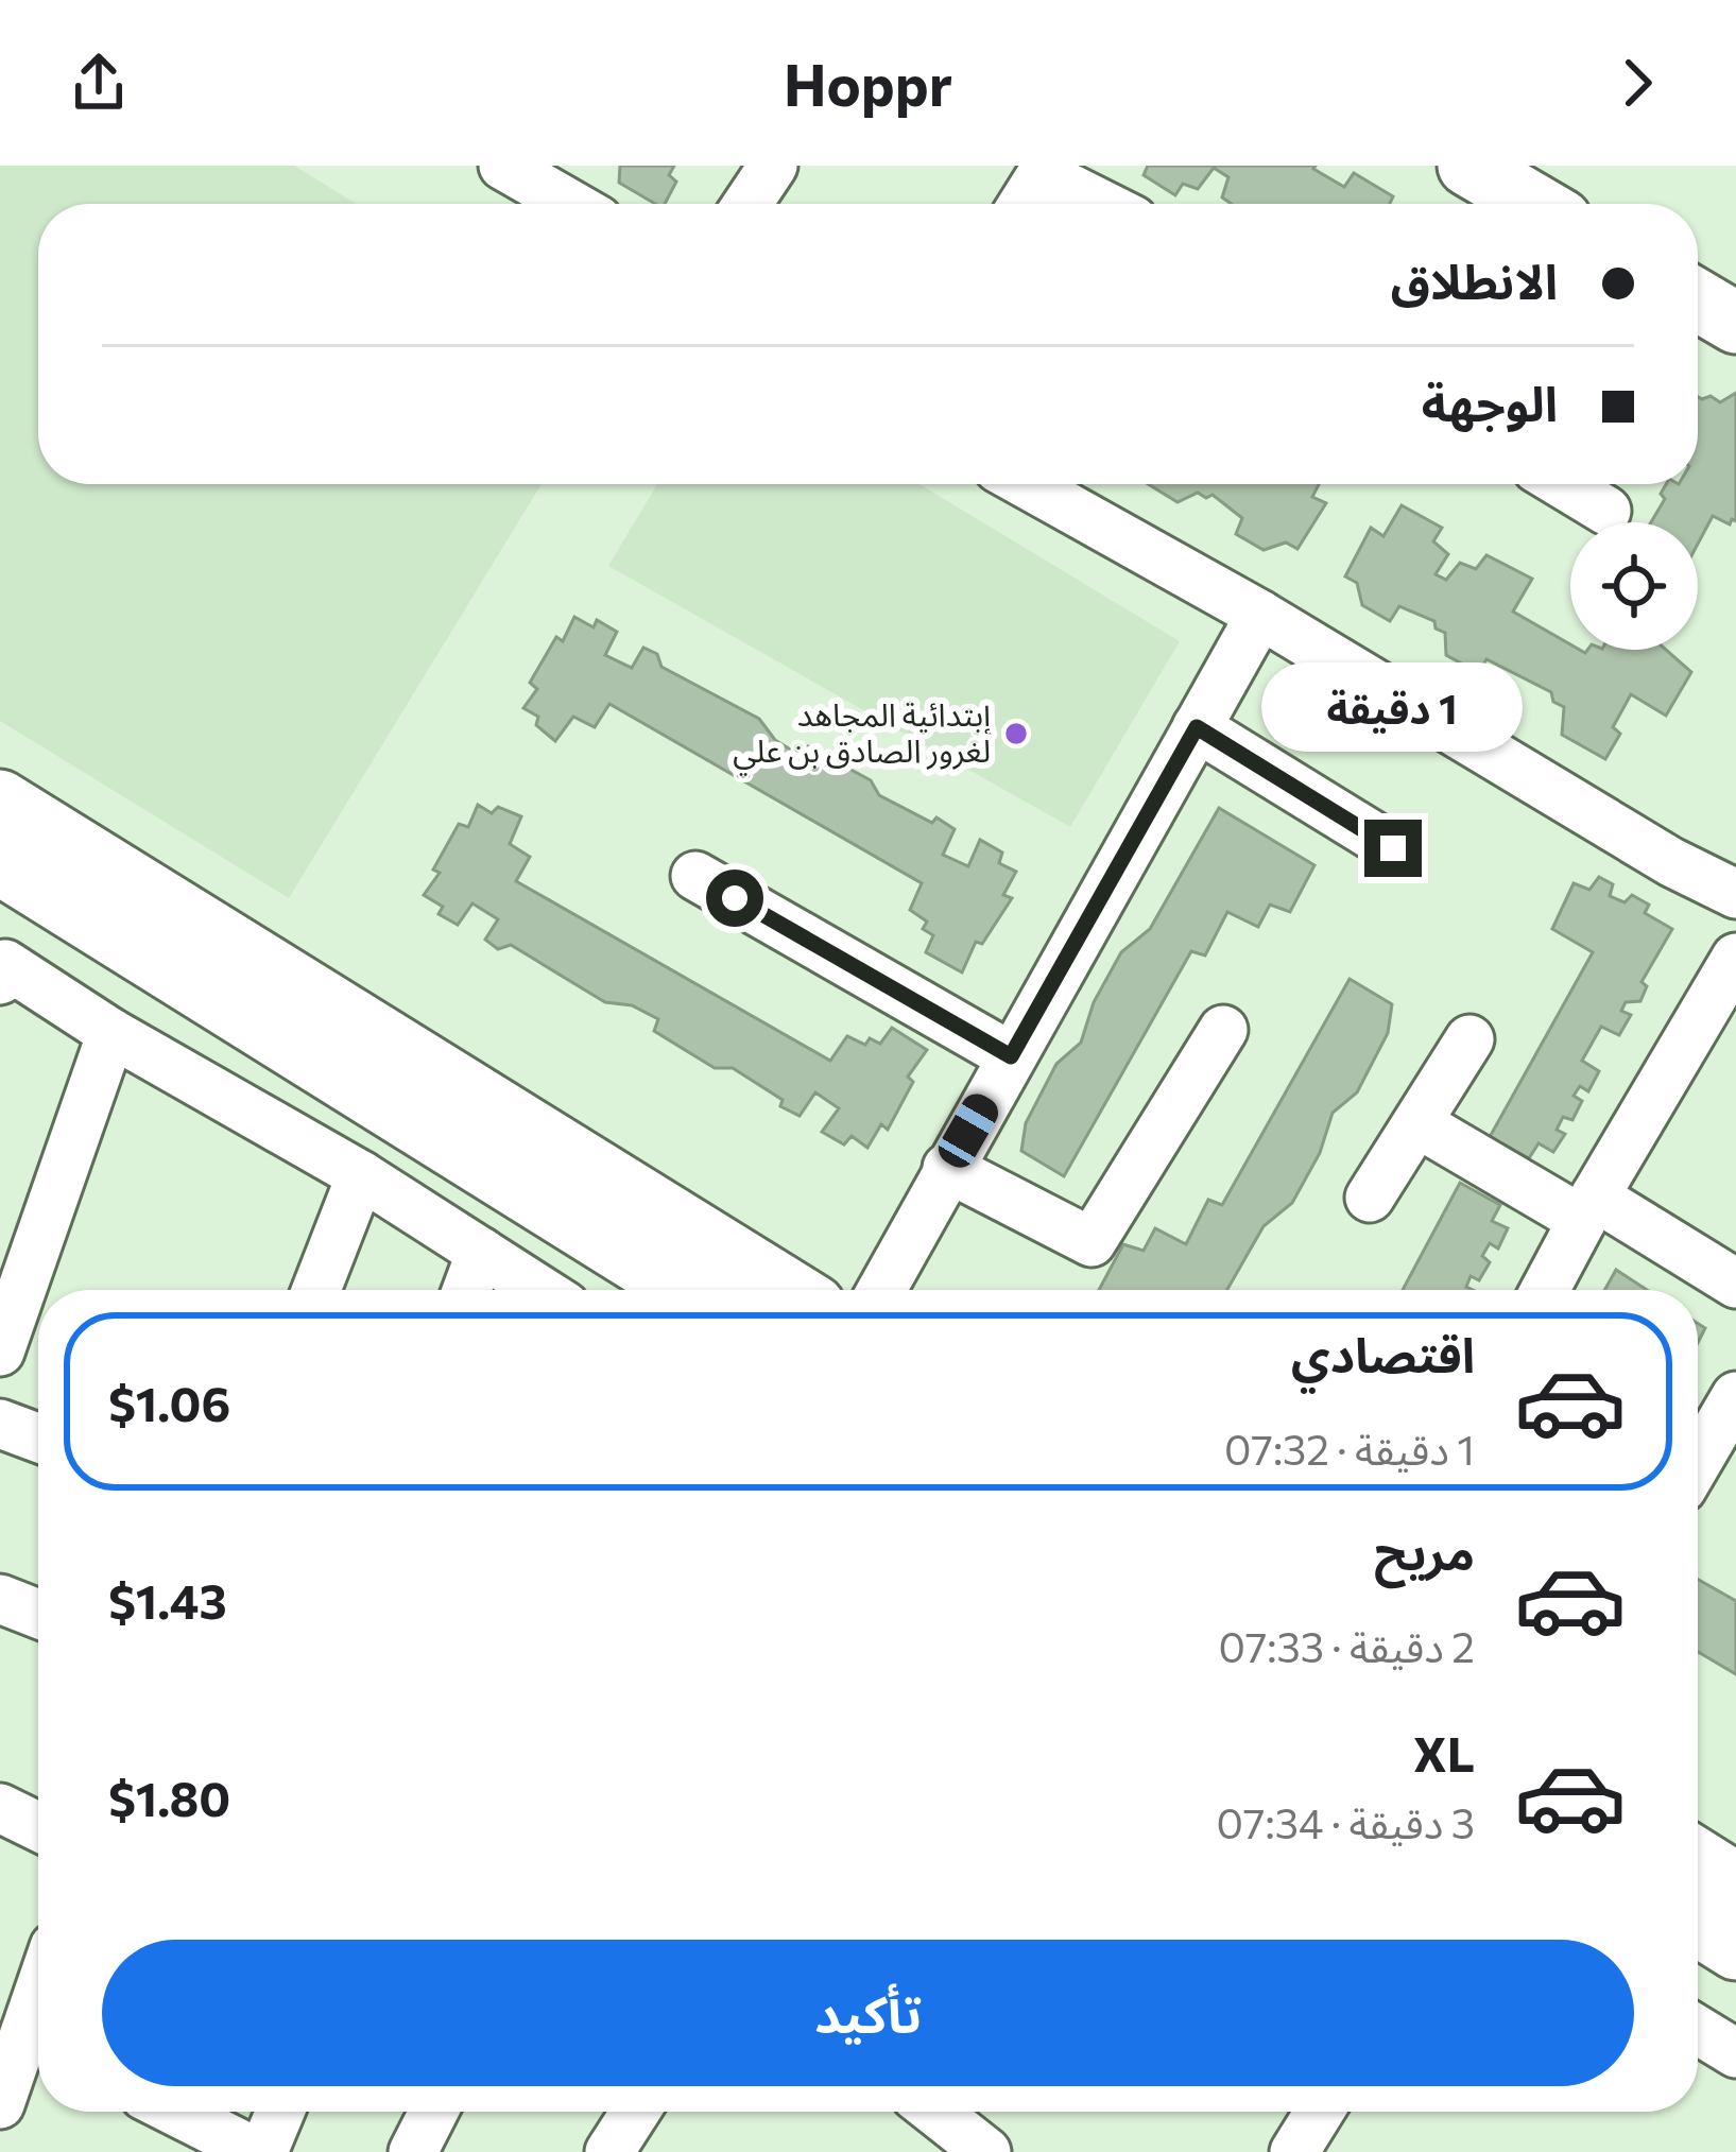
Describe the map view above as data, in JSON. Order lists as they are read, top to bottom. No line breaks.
{"places":["إبتدائية المجاهد لغرور الصادق بن علي"],"page":{"header":"Hoppr","banner":["الانطلاق","الوجهة"],"bubble":"1 دقيقة","list":[{"name":"اقتصادي","note":"1 دقيقة · 07:32","value":"$1.06"},{"name":"مريح","note":"2 دقيقة · 07:33","value":"$1.43"},{"name":"XL","note":"3 دقيقة · 07:34","value":"$1.80"}],"buttons":"تأكيد"}}
